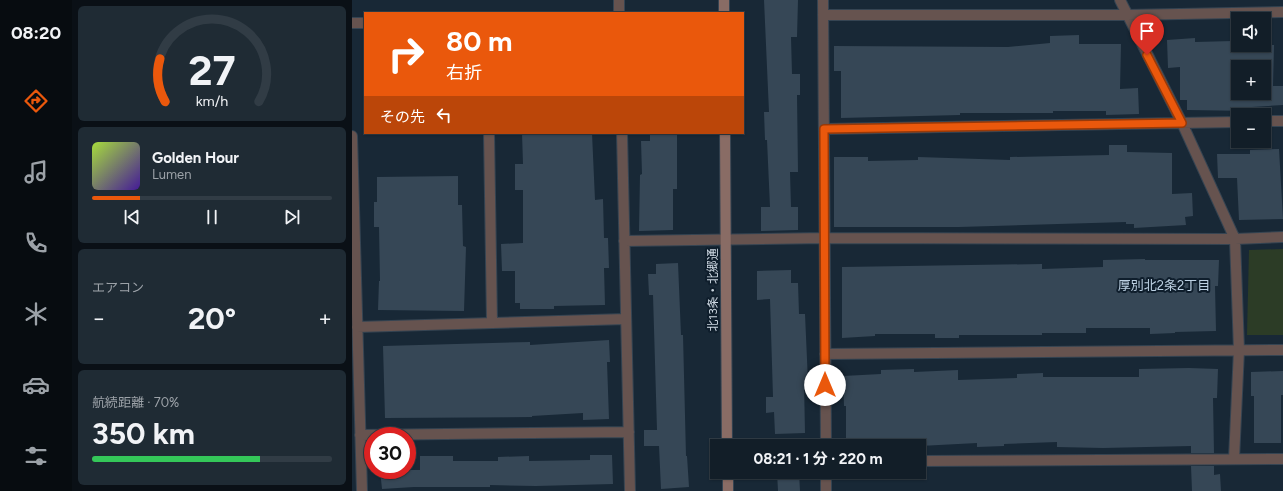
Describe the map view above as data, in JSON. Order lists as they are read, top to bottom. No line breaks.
{"streets":{"main road":["北13条・北郷通"]},"districts":["厚別北2条2丁目"],"page":{"tabs":"08:20","map_buttons":["+","−"],"turn":["80 m","右折"],"then":"その先","song":["Golden Hour","Lumen"],"tile":["エアコン",["航続距離 · 70%","350 km"]],"heat":["−","20°","+"],"limit":"30","trip":"08:21 · 1 分 · 220 m","gauge":["27","km/h"]}}
